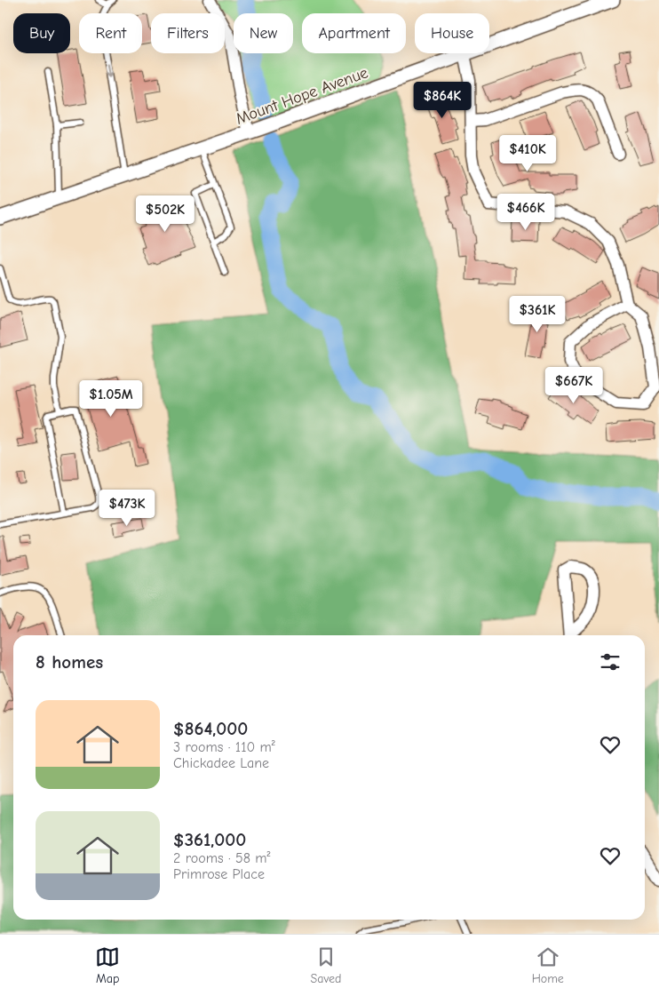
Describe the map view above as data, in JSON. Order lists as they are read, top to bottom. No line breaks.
{"streets":{"street":["Mount Hope Avenue"]},"page":{"chip":["Buy","Rent","Filters","New","Apartment","House"],"price":["$864K","$410K","$466K","$502K","$361K","$667K","$1.05M","$473K"],"heading":"8 homes","list":[{"name":"$864,000","note":"3 rooms · 110 m² · Chickadee Lane"},{"name":"$361,000","note":"2 rooms · 58 m² · Primrose Place"}],"tabs":["Map","Saved","Home"]}}
